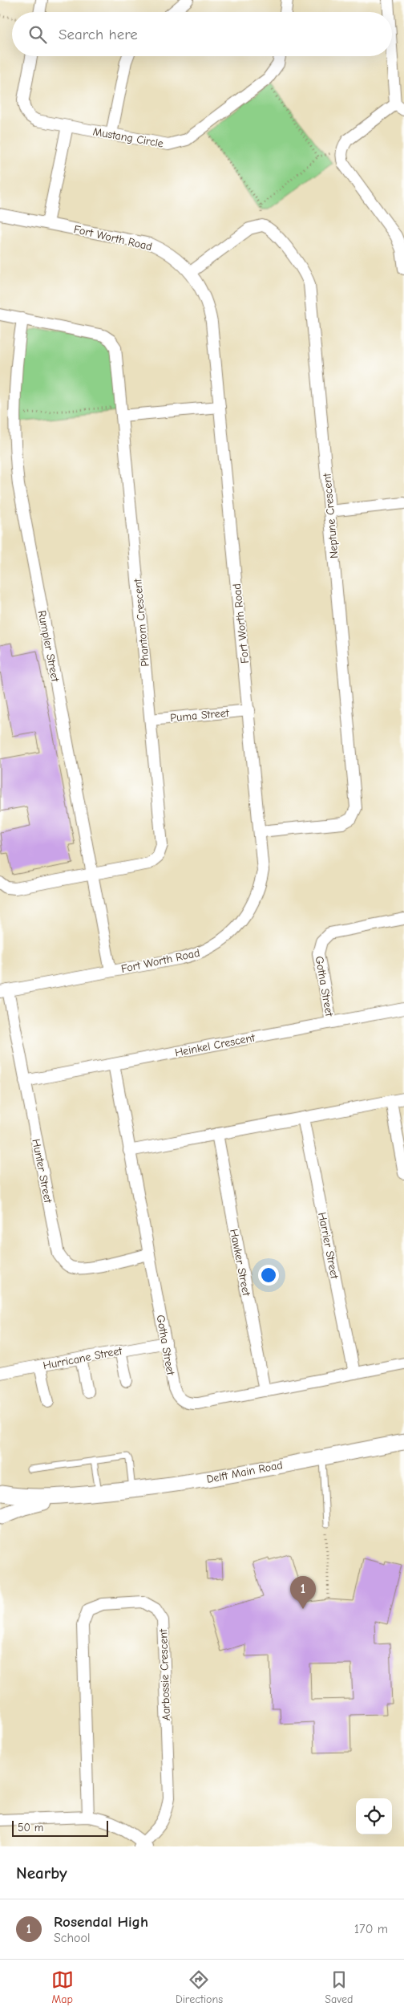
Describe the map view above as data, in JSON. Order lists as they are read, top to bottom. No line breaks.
{"streets":{"street":["Mustang Circle","Fort Worth Road","Neptune Crescent","Phantom Crescent","Rumpler Street","Puma Street","Gotha Street","Heinkel Crescent","Hunter Street","Harrier Street","Hawker Street","Hurricane Street","Delft Main Road","Aarbossie Crescent"]},"crossings":[["Fort Worth Road","Neptune Crescent"],["Fort Worth Road","Rumpler Street"],["Fort Worth Road","Puma Street"],["Fort Worth Road","Hunter Street"],["Phantom Crescent","Rumpler Street"],["Phantom Crescent","Puma Street"],["Gotha Street","Heinkel Crescent"],["Gotha Street","Hunter Street"],["Gotha Street","Harrier Street"],["Gotha Street","Hawker Street"],["Gotha Street","Hurricane Street"],["Heinkel Crescent","Hunter Street"]],"scale_bar":"50 m","page":{"search":"Search here","pins":"1","scale":"50 m","heading":"Nearby","list":[{"mark":"1","name":"Rosendal High","note":"School","value":"170 m"}],"nav":["Map","Directions","Saved"]}}
